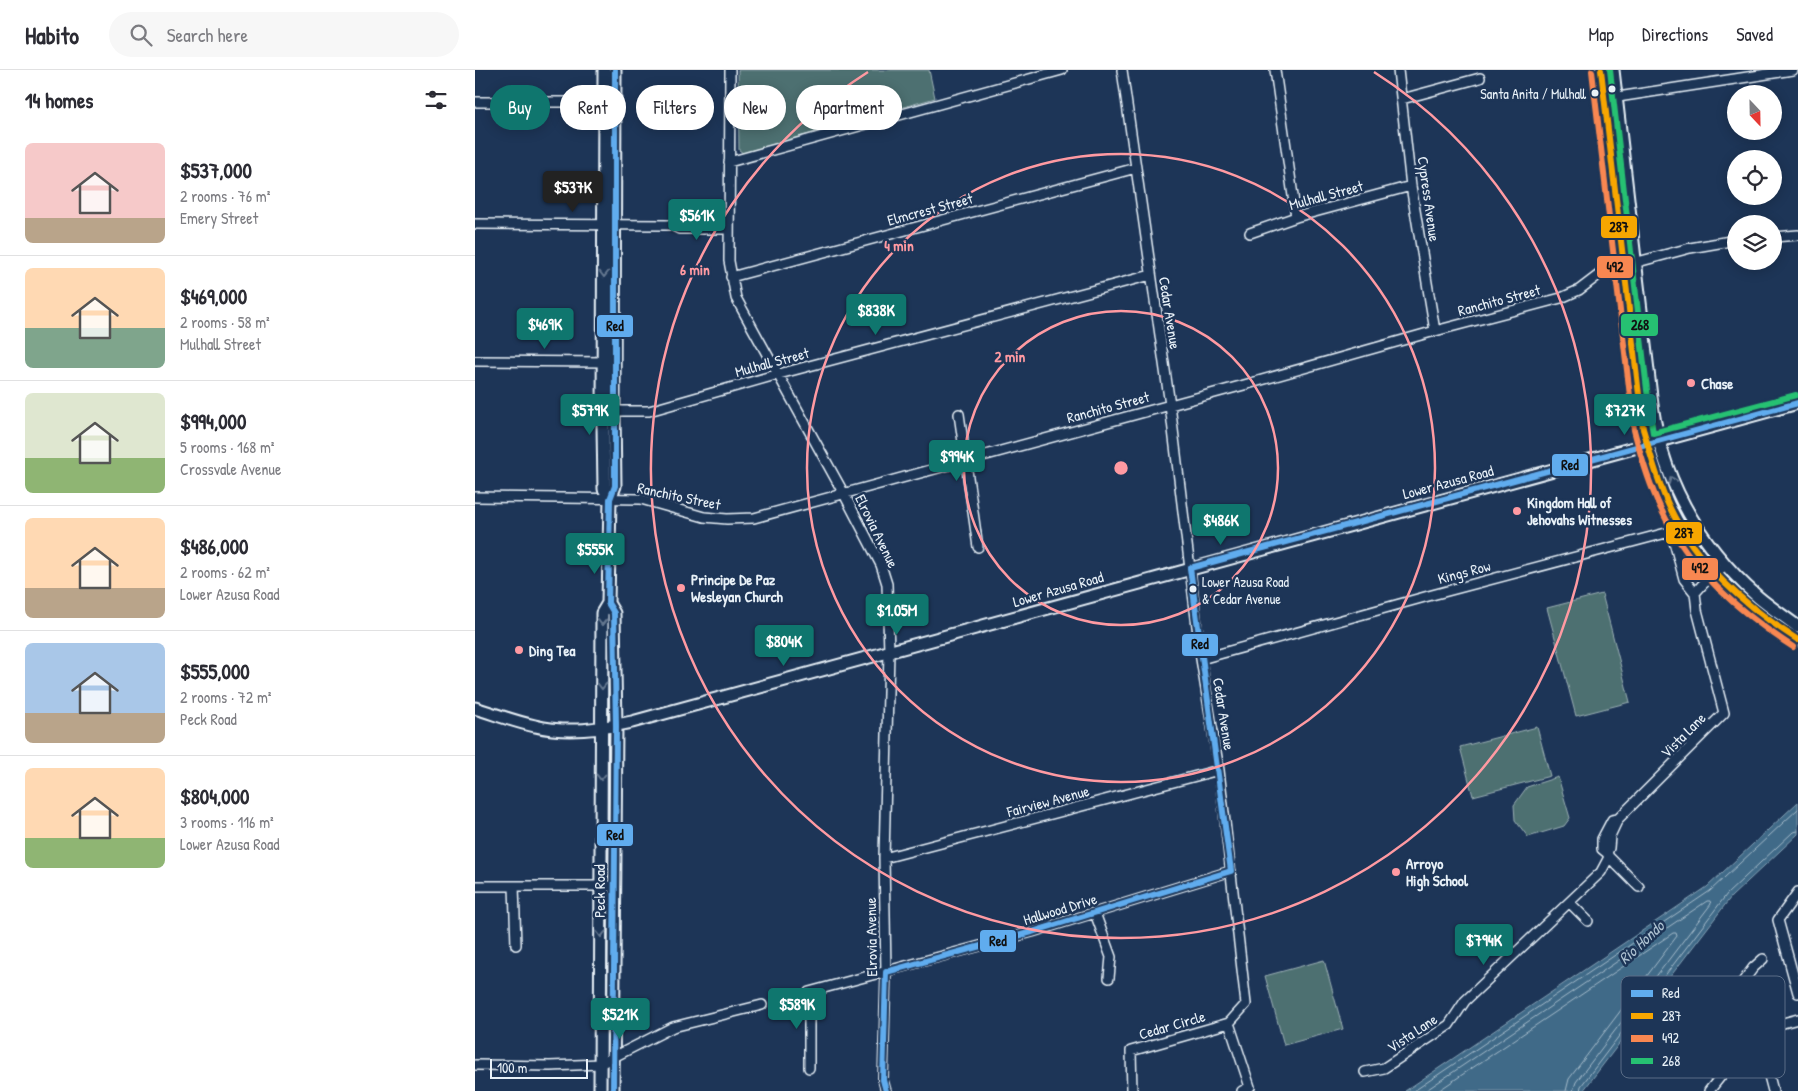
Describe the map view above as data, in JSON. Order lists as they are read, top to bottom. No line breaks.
{"streets":{"main road":["Lower Azusa Road","Peck Road"],"street":["Mulhall Street","Cypress Avenue","Elmcrest Street","Ranchito Street","Cedar Avenue","Elrovia Avenue","Kings Row","Vista Lane","Fairview Avenue","Hallwood Drive","Cedar Circle"]},"crossings":[["Mulhall Street","Cypress Avenue"],["Mulhall Street","Cedar Avenue"],["Mulhall Street","Elrovia Avenue"],["Mulhall Street","Peck Road"],["Cypress Avenue","Ranchito Street"],["Elmcrest Street","Cedar Avenue"],["Elmcrest Street","Elrovia Avenue"],["Ranchito Street","Cedar Avenue"],["Ranchito Street","Elrovia Avenue"],["Ranchito Street","Peck Road"],["Cedar Avenue","Lower Azusa Road"],["Cedar Avenue","Kings Row"],["Cedar Avenue","Fairview Avenue"],["Cedar Avenue","Hallwood Drive"],["Cedar Avenue","Cedar Circle"],["Lower Azusa Road","Elrovia Avenue"],["Lower Azusa Road","Peck Road"],["Elrovia Avenue","Fairview Avenue"],["Elrovia Avenue","Hallwood Drive"],["Kings Row","Vista Lane"]],"water":["Rio Hondo"],"places":["Santa Anita / Mulhall","Chase","Kingdom Hall of Jehovahs Witnesses","Principe De Paz Wesleyan Church","Lower Azusa Road & Cedar Avenue","Ding Tea","Arroyo High School"],"lines":["transit line Red","transit line 287","transit line 268","transit line 492"],"legend":["Red","287","492","268"],"scale_bar":"100 m","north":"bottom","page":{"header":"Habito","search":"Search here","nav":["Map","Directions","Saved"],"heading":"14 homes","chip":["Buy","Rent","Filters","New","Apartment"],"list":[{"name":"$537,000","note":"2 rooms · 76 m² · Emery Street"},{"name":"$469,000","note":"2 rooms · 58 m² · Mulhall Street"},{"name":"$994,000","note":"5 rooms · 168 m² · Crossvale Avenue"},{"name":"$486,000","note":"2 rooms · 62 m² · Lower Azusa Road"},{"name":"$555,000","note":"2 rooms · 72 m² · Peck Road"},{"name":"$804,000","note":"3 rooms · 116 m² · Lower Azusa Road"}],"price":["$537K","$561K","$838K","$469K","$579K","$727K","$994K","$486K","$555K","$1.05M","$804K","$794K","$589K","$521K"],"scale":"100 m"},"rings":["4 min","6 min","2 min"]}
